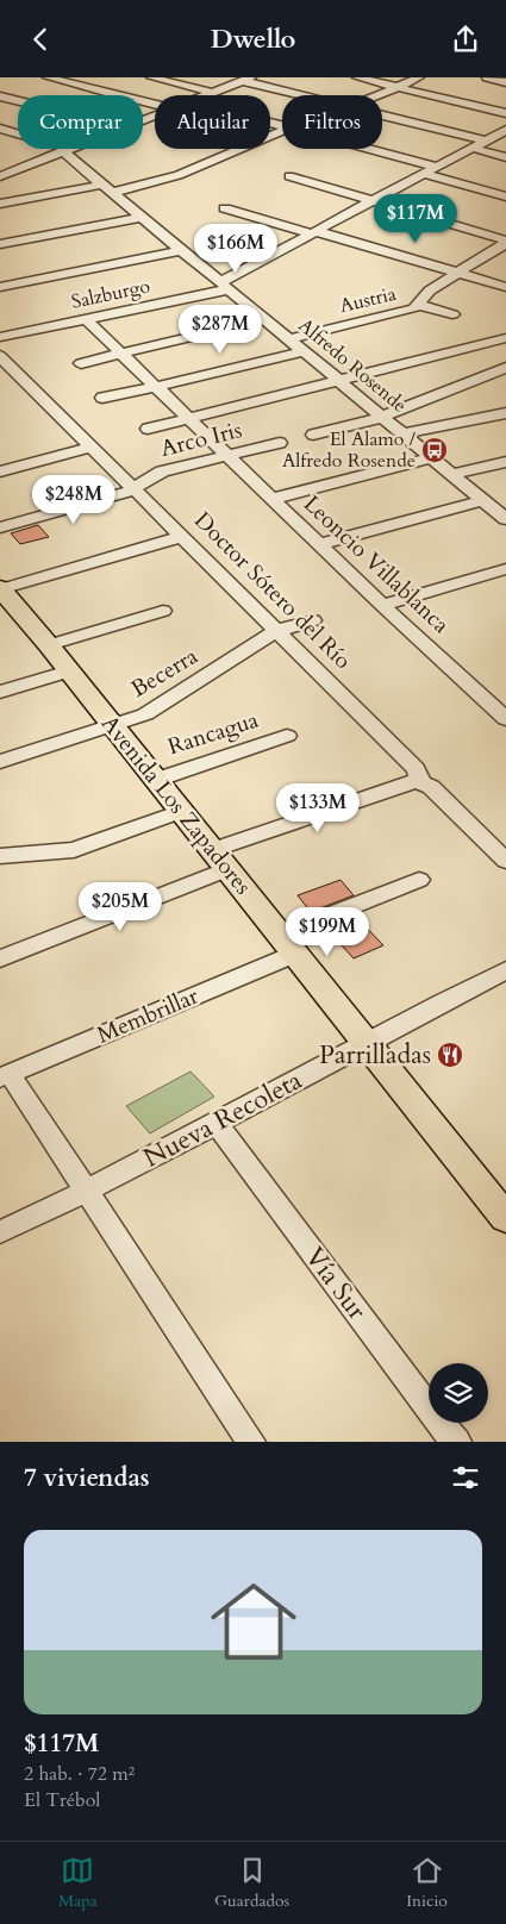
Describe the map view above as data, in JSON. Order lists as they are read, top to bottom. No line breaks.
{"streets":{"main road":["Avenida Los Zapadores"],"street":["Salzburgo","Austria","Alfredo Rosende","Arco Iris","Leoncio Villablanca","Doctor Sótero del Río","Becerra","Rancagua","Membrillar","Nueva Recoleta","Vía Sur"]},"crossings":[["Salzburgo","Alfredo Rosende"],["Salzburgo","Leoncio Villablanca"],["Austria","Alfredo Rosende"],["Arco Iris","Leoncio Villablanca"],["Arco Iris","Doctor Sótero del Río"],["Doctor Sótero del Río","Becerra"],["Becerra","Avenida Los Zapadores"],["Rancagua","Avenida Los Zapadores"],["Avenida Los Zapadores","Membrillar"],["Avenida Los Zapadores","Nueva Recoleta"],["Nueva Recoleta","Vía Sur"]],"places":{"bus stop":["El Alamo / Alfredo Rosende"],"restaurant":["Parrilladas"]},"page":{"header":"Dwello","chip":["Comprar","Alquilar","Filtros"],"price":["$117M","$166M","$287M","$248M","$133M","$205M","$199M"],"heading":"7 viviendas","list":[{"name":"$117M","note":"2 hab. · 72 m² · El Trébol"}],"tabs":["Mapa","Guardados","Inicio"]}}
